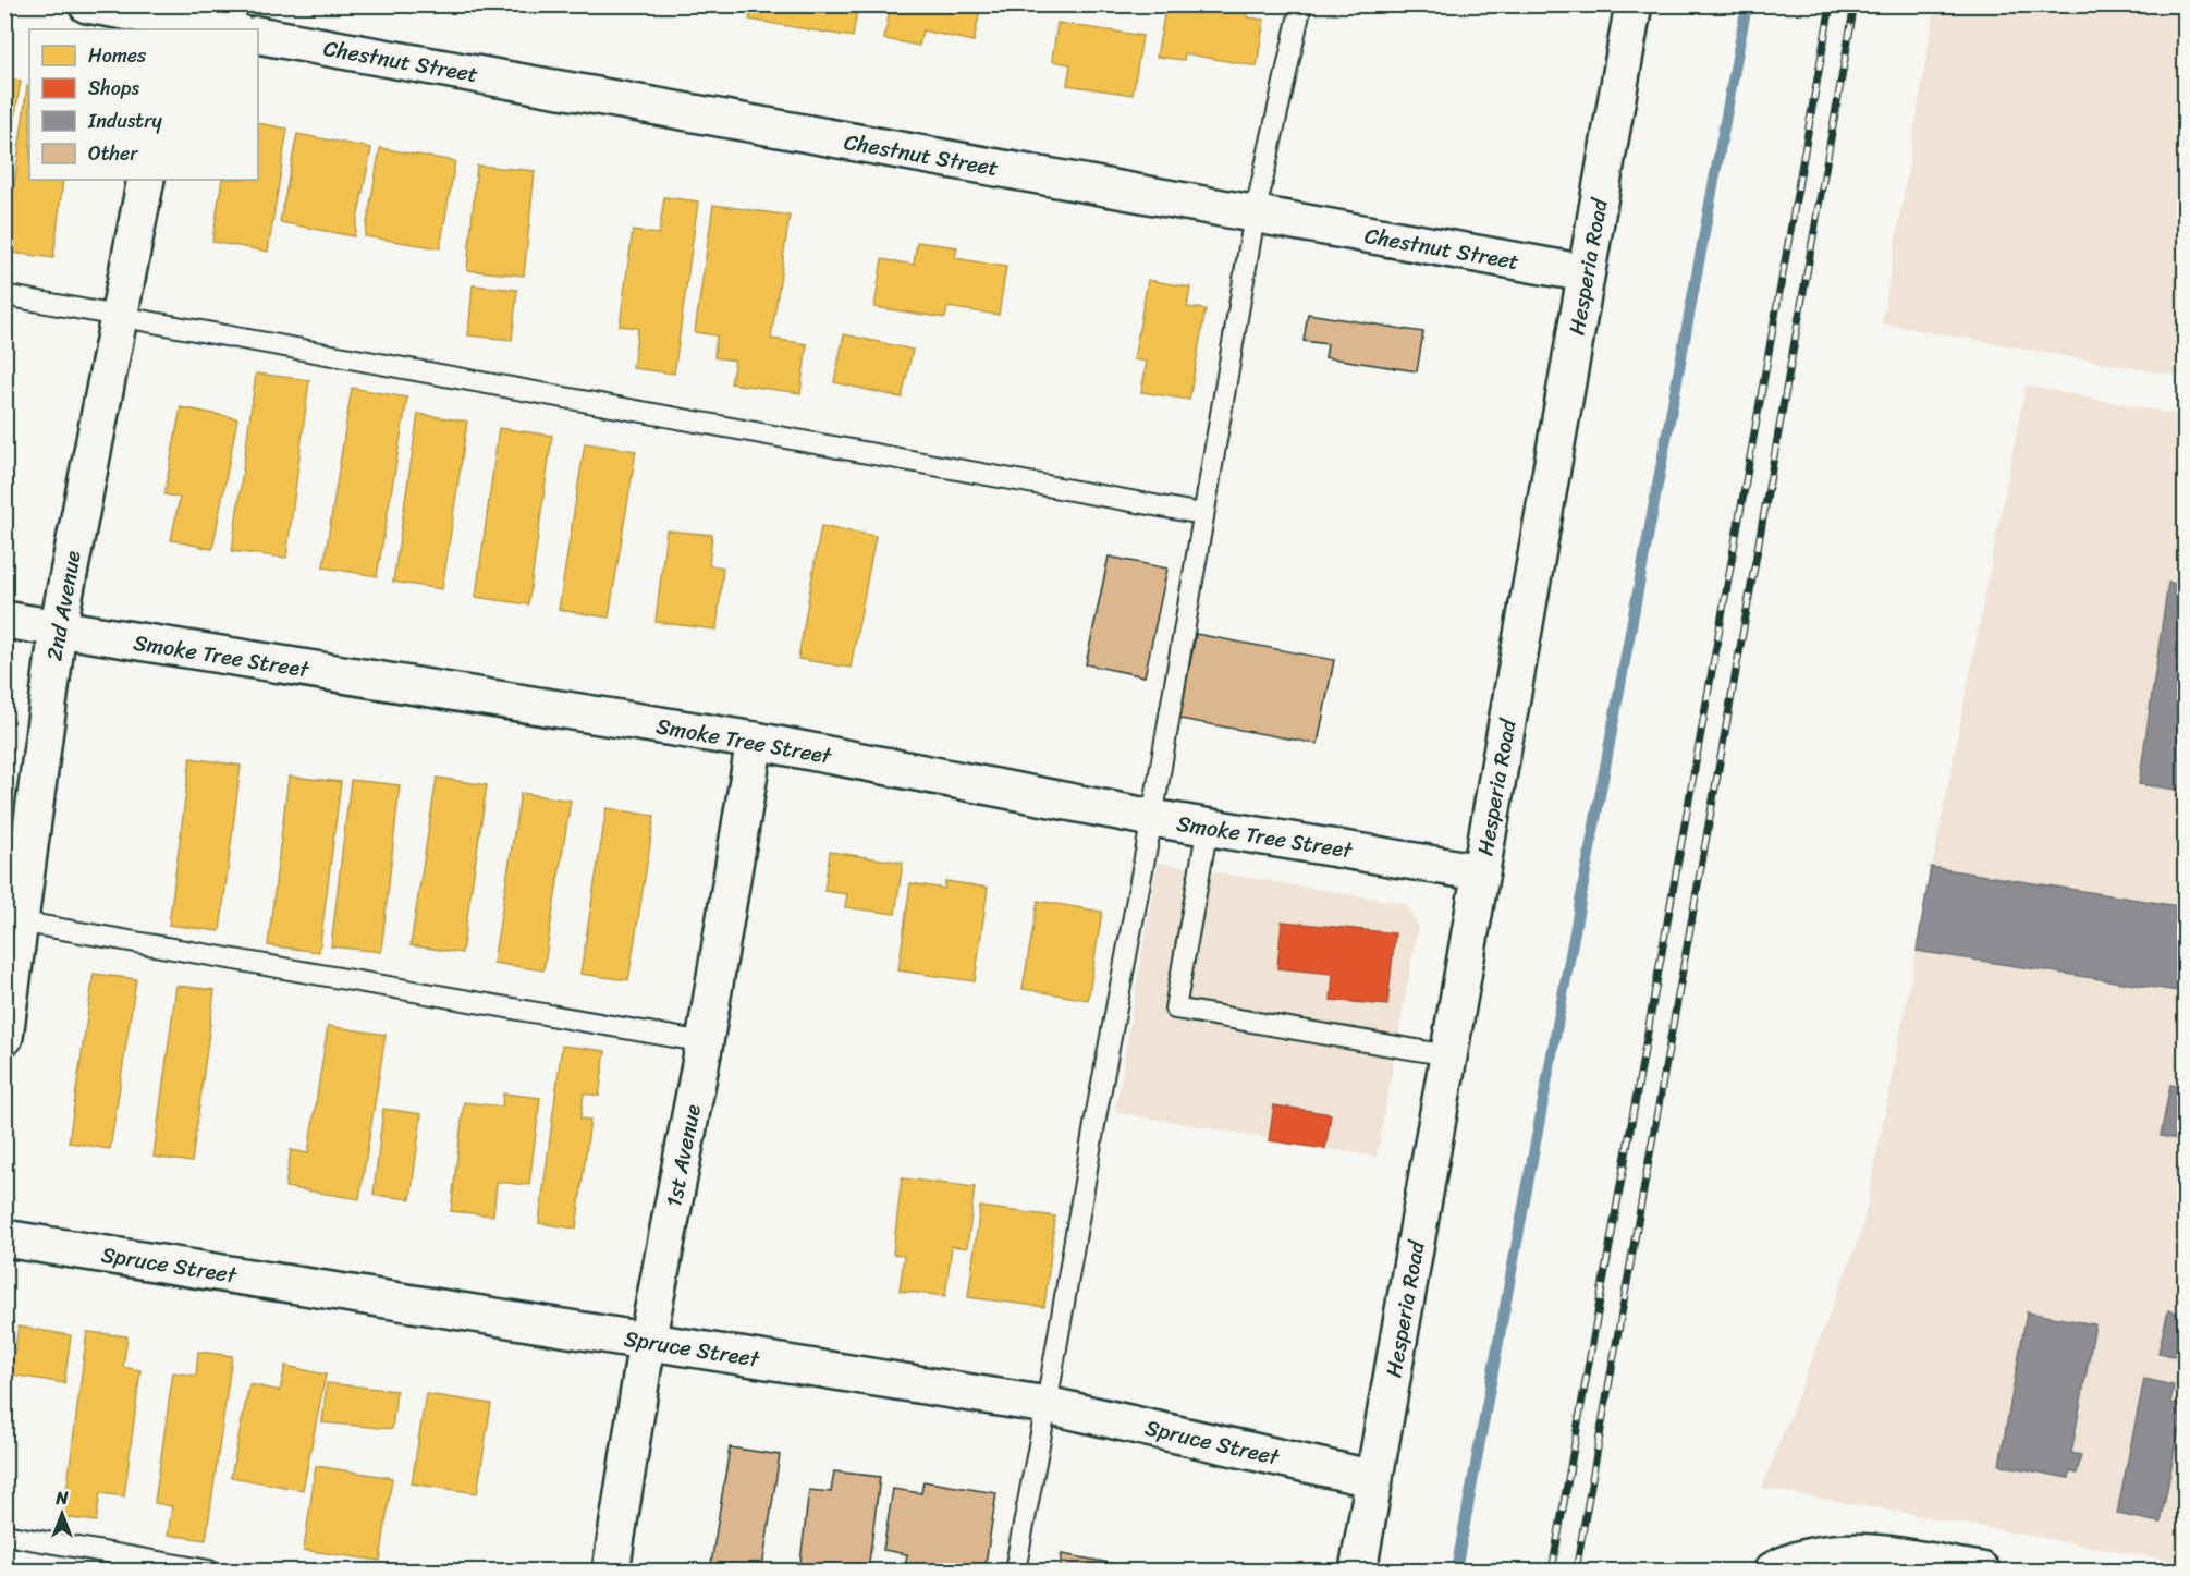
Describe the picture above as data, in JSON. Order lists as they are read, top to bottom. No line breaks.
{"streets":{"street":["Chestnut Street","Hesperia Road","2nd Avenue","Smoke Tree Street","1st Avenue","Spruce Street"]},"crossings":[["Chestnut Street","Hesperia Road"],["Hesperia Road","Smoke Tree Street"],["Hesperia Road","Spruce Street"],["2nd Avenue","Smoke Tree Street"],["Smoke Tree Street","1st Avenue"],["1st Avenue","Spruce Street"]],"legend":["Homes","Shops","Industry","Other"],"north":"top"}
